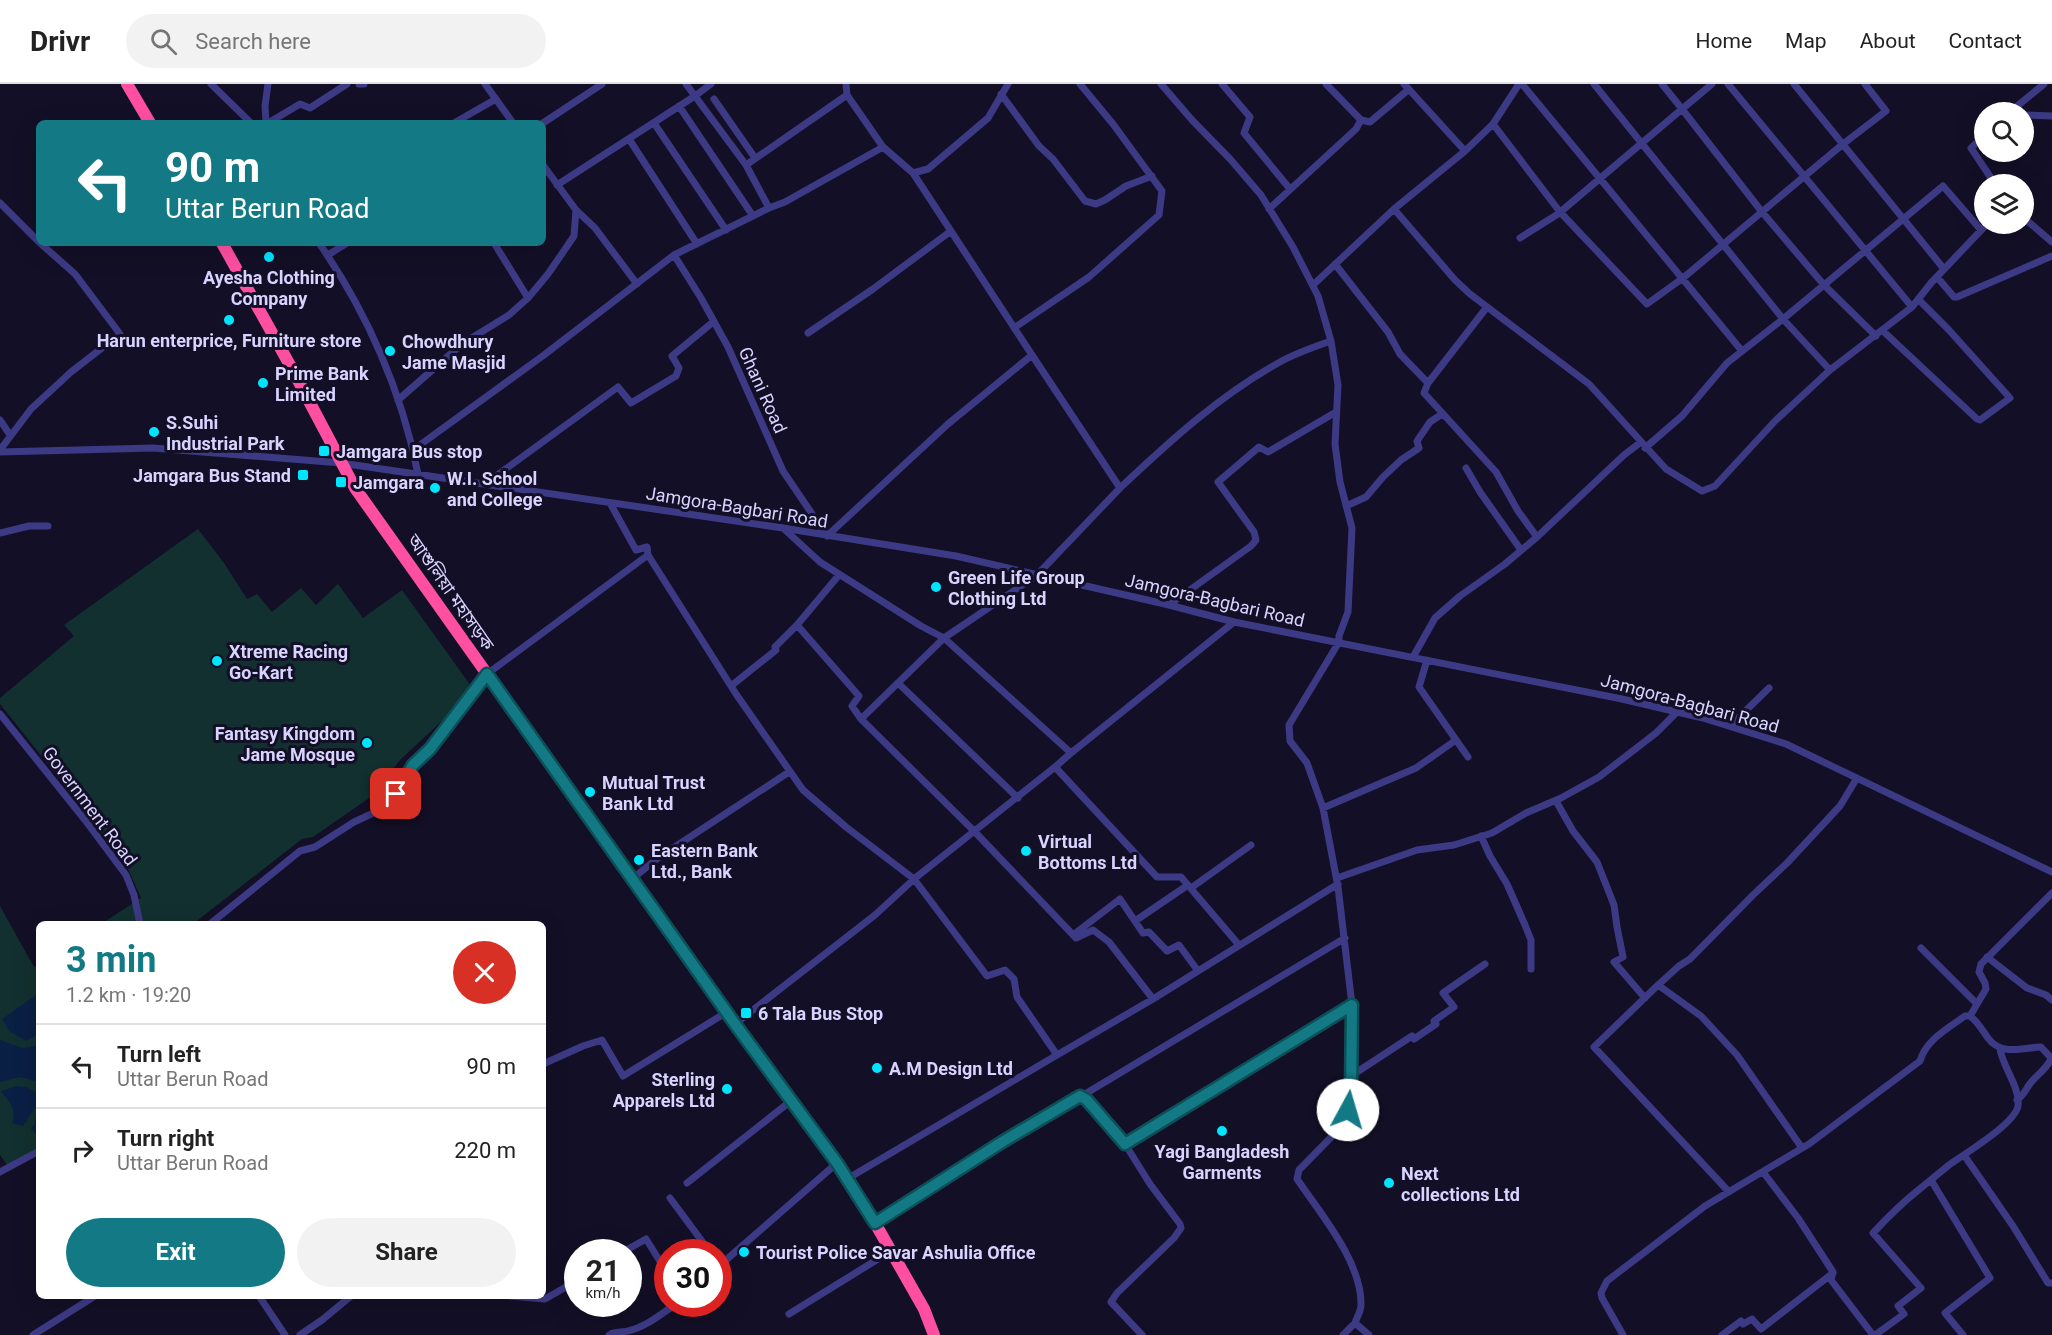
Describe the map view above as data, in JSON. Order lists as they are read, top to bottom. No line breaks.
{"streets":{"highway":["আশুলিয়া মহাসড়ক"],"street":["Ghani Road","Jamgora-Bagbari Road","Government Road"]},"crossings":[["Ghani Road","Jamgora-Bagbari Road"],["Jamgora-Bagbari Road","আশুলিয়া মহাসড়ক"]],"places":{"other":["Ayesha Clothing Company","Harun enterprice, Furniture store","Chowdhury Jame Masjid","Prime Bank Limited","S.Suhi Industrial Park","W.I. School and College","Green Life Group Clothing Ltd","Xtreme Racing Go-Kart","Fantasy Kingdom Jame Mosque","Mutual Trust Bank Ltd","Virtual Bottoms Ltd","Eastern Bank Ltd., Bank","A.M Design Ltd","Sterling Apparels Ltd","Yagi Bangladesh Garments","Next collections Ltd","Tourist Police Savar Ashulia Office"],"transit":["Jamgara Bus stop","Jamgara Bus Stand","Jamgara","6 Tala Bus Stop"]},"page":{"header":"Drivr","search":"Search here","nav":["Home","Map","About","Contact"],"turn":["90 m","Uttar Berun Road"],"heading":["3 min","1.2 km · 19:20"],"list":[{"name":"Turn left","note":"Uttar Berun Road","value":"90 m"},{"name":"Turn right","note":"Uttar Berun Road","value":"220 m"}],"buttons":["Exit","Share"],"speed":"21 km/h","limit":"30"}}
